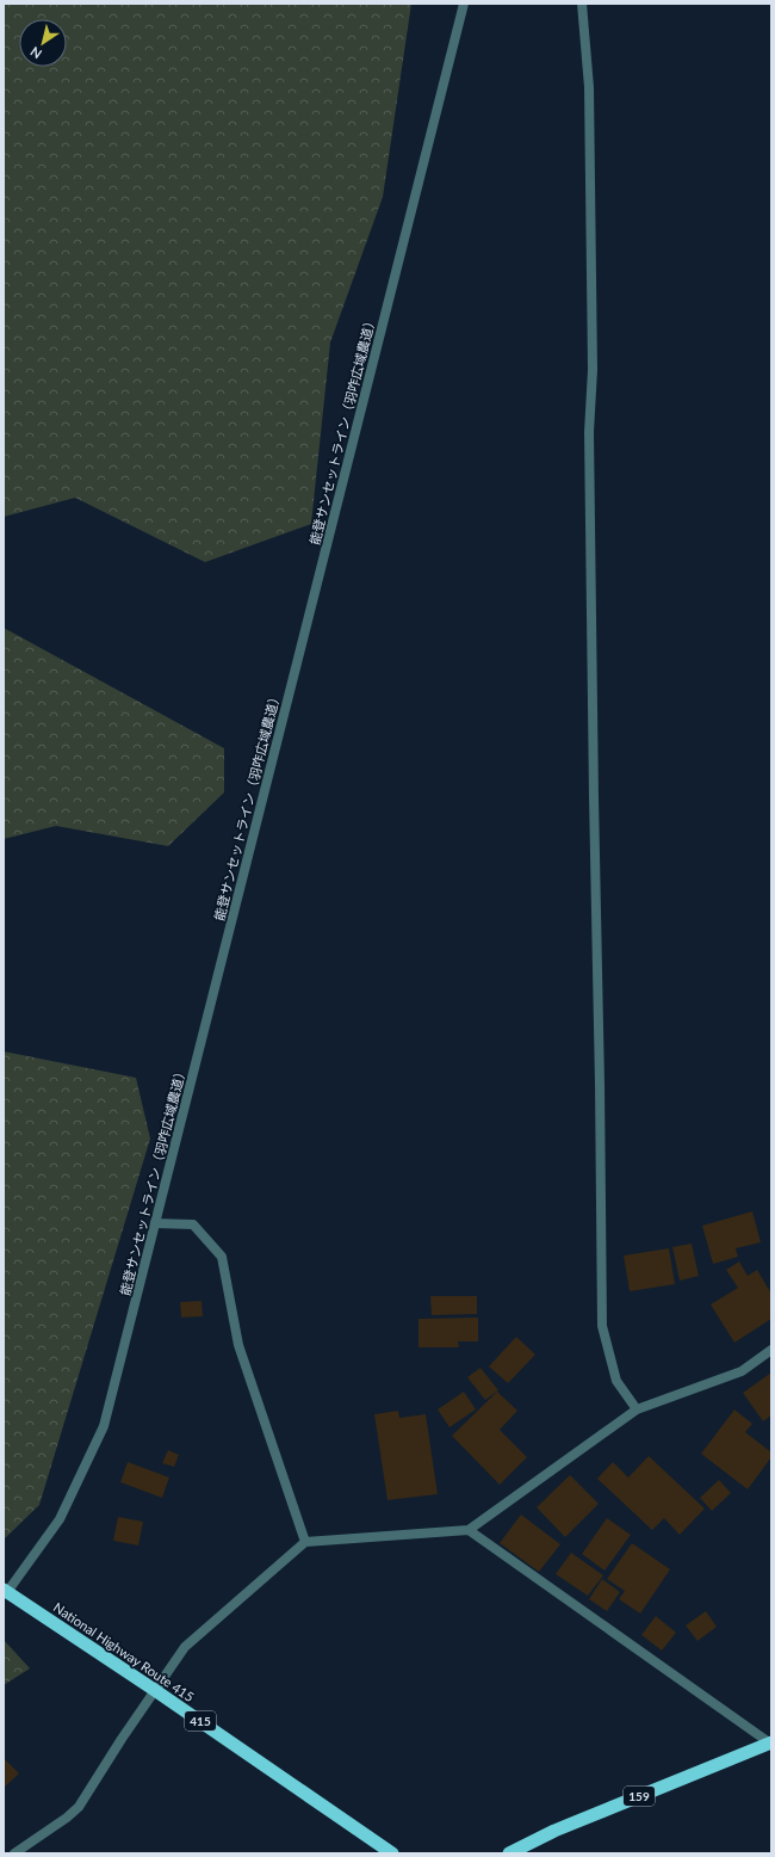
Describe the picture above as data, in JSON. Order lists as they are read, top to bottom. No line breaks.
{"streets":{"highway":["National Highway Route 415","415","159"],"street":["能登サンセットライン（羽咋広域農道）"]},"crossings":[["能登サンセットライン（羽咋広域農道）","National Highway Route 415"]],"north":"bottom left"}
